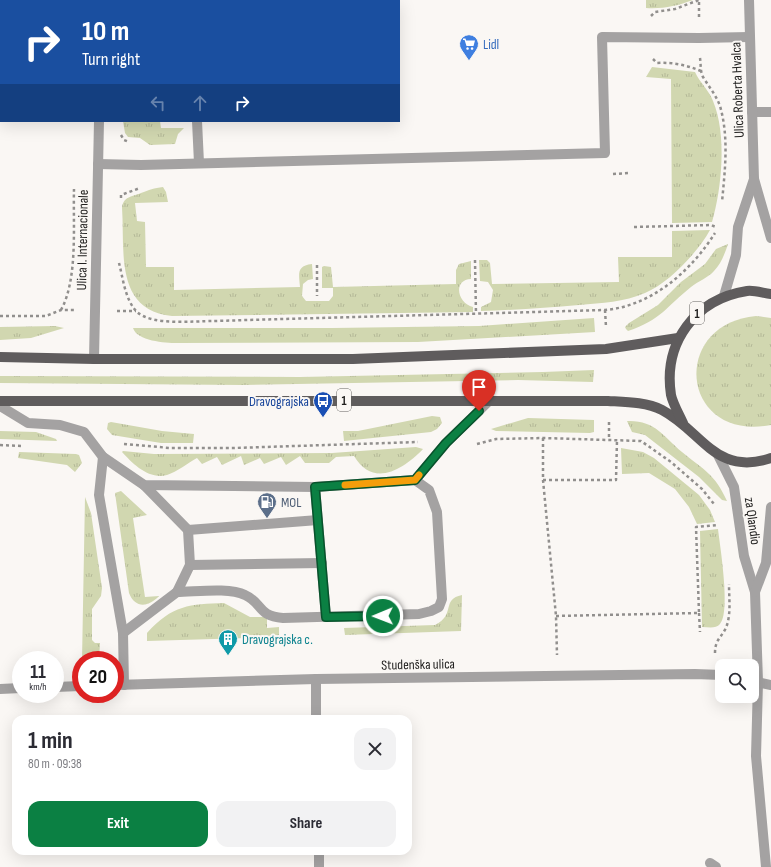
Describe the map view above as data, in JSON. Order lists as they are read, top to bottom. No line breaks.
{"streets":{"main road":["1"],"street":["Ulica Roberta Hvalca","Ulica I. Internacionale","za Qlandio","Studenška ulica"]},"crossings":[["Ulica I. Internacionale","1"],["1","za Qlandio"]],"places":{"supermarket":["Lidl"],"bus stop":["Dravograjska"],"fuel station":["MOL"],"building":["Dravograjska c."]},"page":{"turn":["10 m","Turn right"],"speed":"11 km/h","limit":"20","heading":["1 min","80 m · 09:38"],"buttons":["Exit","Share"]}}
